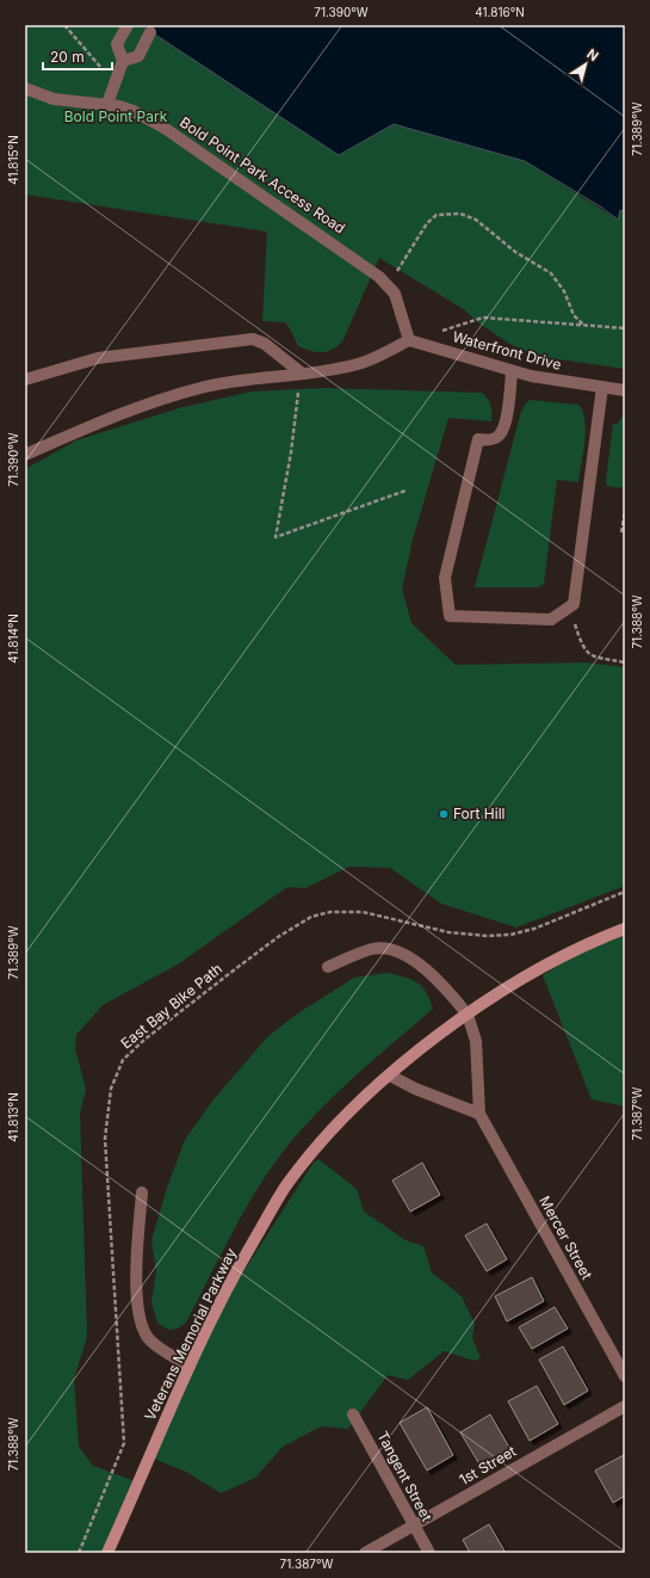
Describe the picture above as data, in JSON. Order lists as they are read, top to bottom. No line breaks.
{"streets":{"main road":["Veterans Memorial Parkway"],"street":["Bold Point Park Access Road","Waterfront Drive","Mercer Street","1st Street","Tangent Street"],"path":["East Bay Bike Path"]},"crossings":[["Bold Point Park Access Road","Waterfront Drive"],["Mercer Street","Veterans Memorial Parkway"],["1st Street","Tangent Street"]],"parks":["Bold Point Park"],"places":["Fort Hill"],"scale_bar":"20 m","north":"top right","coordinates":["71.390°W","41.816°N","71.389°W","41.815°N","71.388°W","41.814°N","71.387°W","41.813°N"]}
